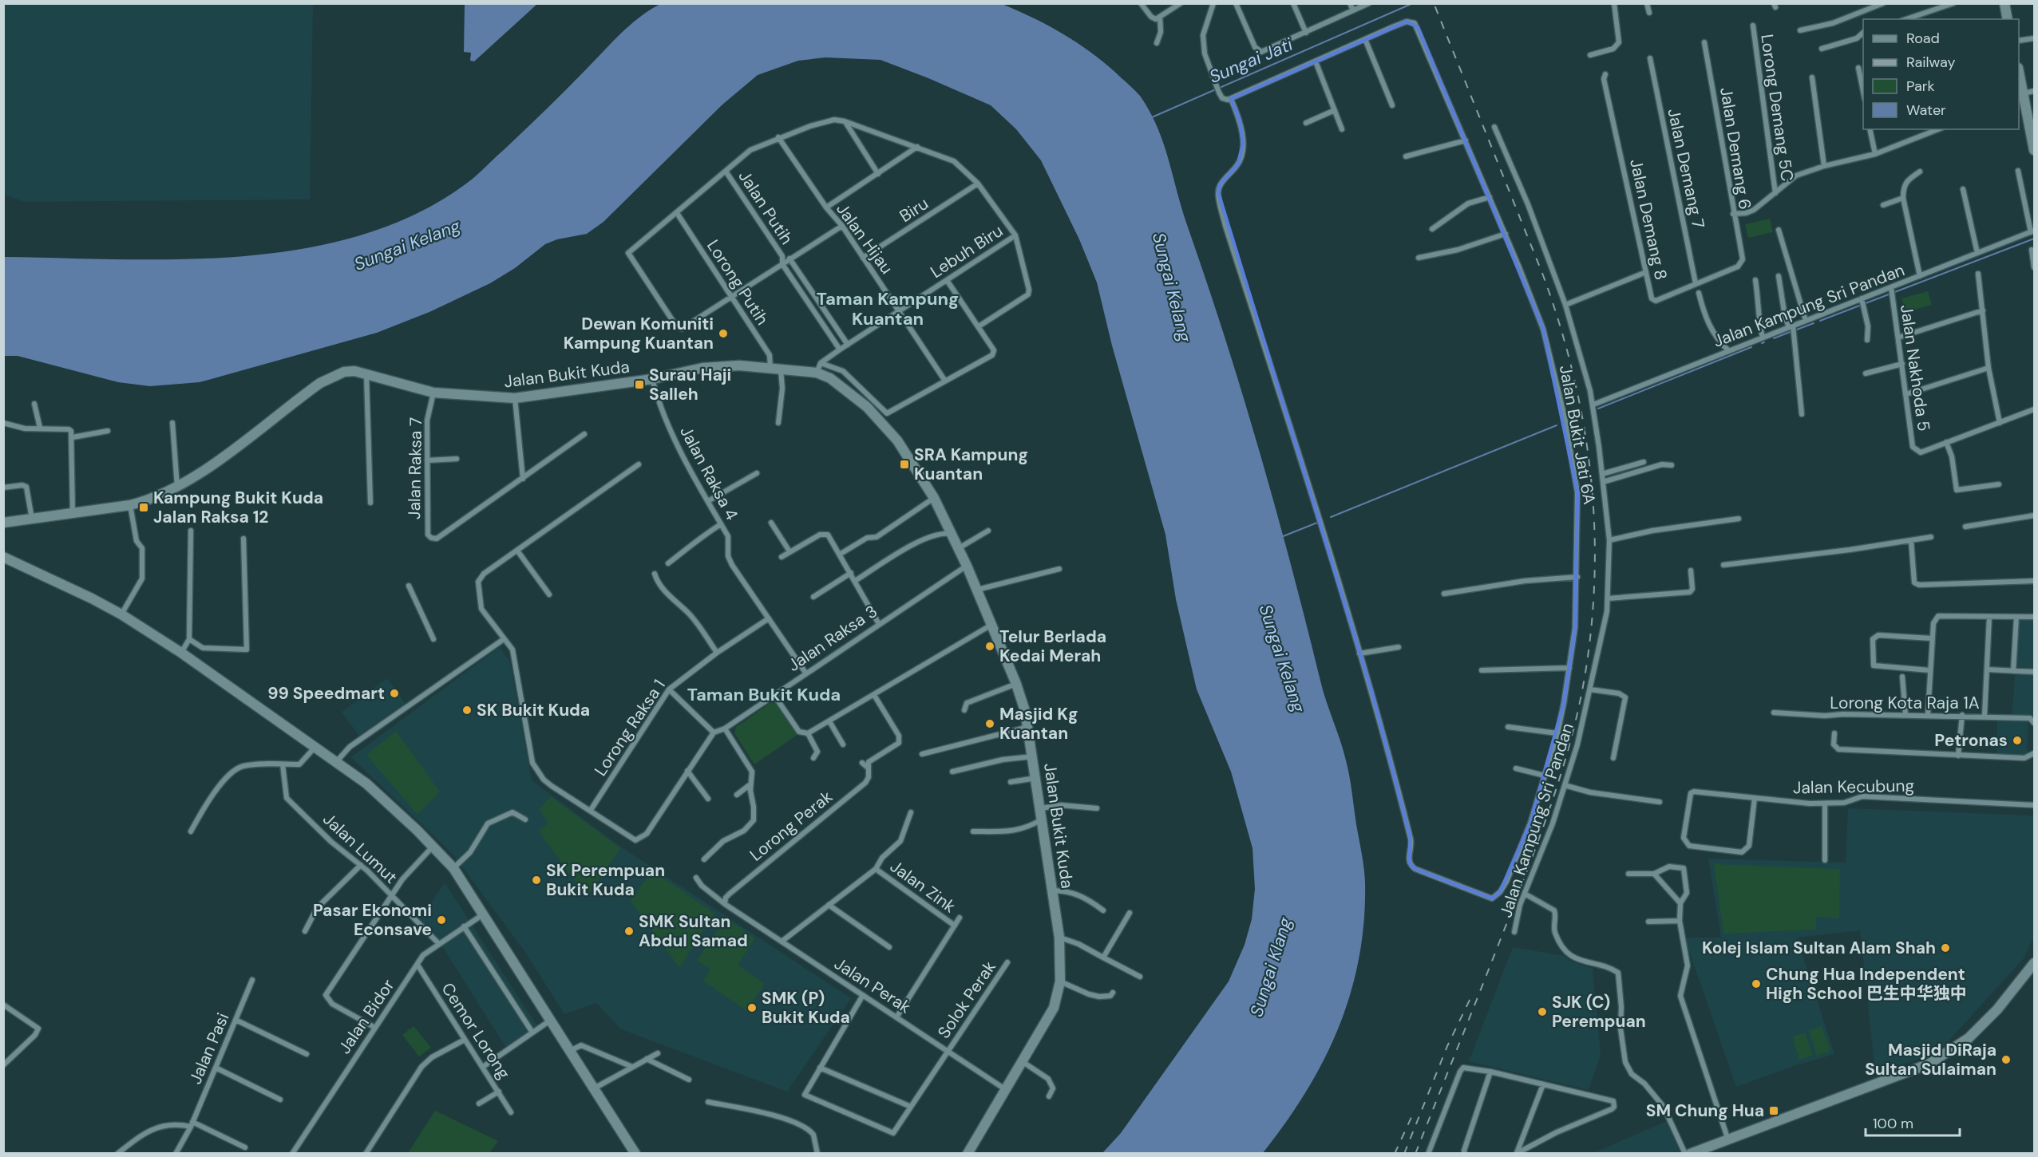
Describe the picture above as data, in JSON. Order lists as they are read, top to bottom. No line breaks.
{"streets":{"street":["Lorong Demang 5C","Jalan Demang 6","Jalan Demang 7","Jalan Putih","Biru","Jalan Demang 8","Jalan Hijau","Lebuh Biru","Lorong Putih","Jalan Kampung Sri Pandan","Jalan Nakhoda 5","Jalan Bukit Kuda","Jalan Bukit Jati 6A","Jalan Raksa 7","Jalan Raksa 4","Jalan Raksa 3","Lorong Kota Raja 1A","Lorong Raksa 1","Jalan Kecubung","Lorong Perak","Jalan Lumut","Jalan Zink","Jalan Perak","Solok Perak","Jalan Bidor","Cemor Lorong","Jalan Pasi"]},"crossings":[["Jalan Demang 6","Jalan Demang 8"],["Jalan Demang 7","Jalan Demang 8"],["Jalan Putih","Lebuh Biru"],["Biru","Jalan Hijau"],["Jalan Hijau","Lebuh Biru"],["Lebuh Biru","Jalan Bukit Kuda"],["Lorong Putih","Jalan Bukit Kuda"],["Jalan Kampung Sri Pandan","Jalan Nakhoda 5"],["Jalan Bukit Kuda","Jalan Raksa 7"],["Jalan Bukit Kuda","Jalan Raksa 4"],["Jalan Bukit Kuda","Jalan Raksa 3"],["Jalan Bukit Kuda","Jalan Perak"],["Jalan Raksa 4","Jalan Raksa 3"],["Jalan Raksa 4","Lorong Raksa 1"],["Lorong Perak","Jalan Perak"],["Jalan Lumut","Jalan Bidor"],["Jalan Perak","Solok Perak"],["Jalan Bidor","Cemor Lorong"]],"districts":["Taman Kampung Kuantan","Taman Bukit Kuda"],"water":["Sungai Jati","Sungai Kelang","Sungai Klang"],"places":{"other":["Dewan Komuniti Kampung Kuantan","Telur Berlada Kedai Merah","99 Speedmart","SK Bukit Kuda","Masjid Kg Kuantan","Petronas","SK Perempuan Bukit Kuda","Pasar Ekonomi Econsave","SMK Sultan Abdul Samad","Kolej Islam Sultan Alam Shah","Chung Hua Independent High School 巴生中华独中","SMK (P) Bukit Kuda","SJK (C) Perempuan","Masjid DiRaja Sultan Sulaiman"],"transit":["Surau Haji Salleh","SRA Kampung Kuantan","Kampung Bukit Kuda Jalan Raksa 12","SM Chung Hua"]},"legend":["Road","Railway","Park","Water"],"scale_bar":"100 m"}
